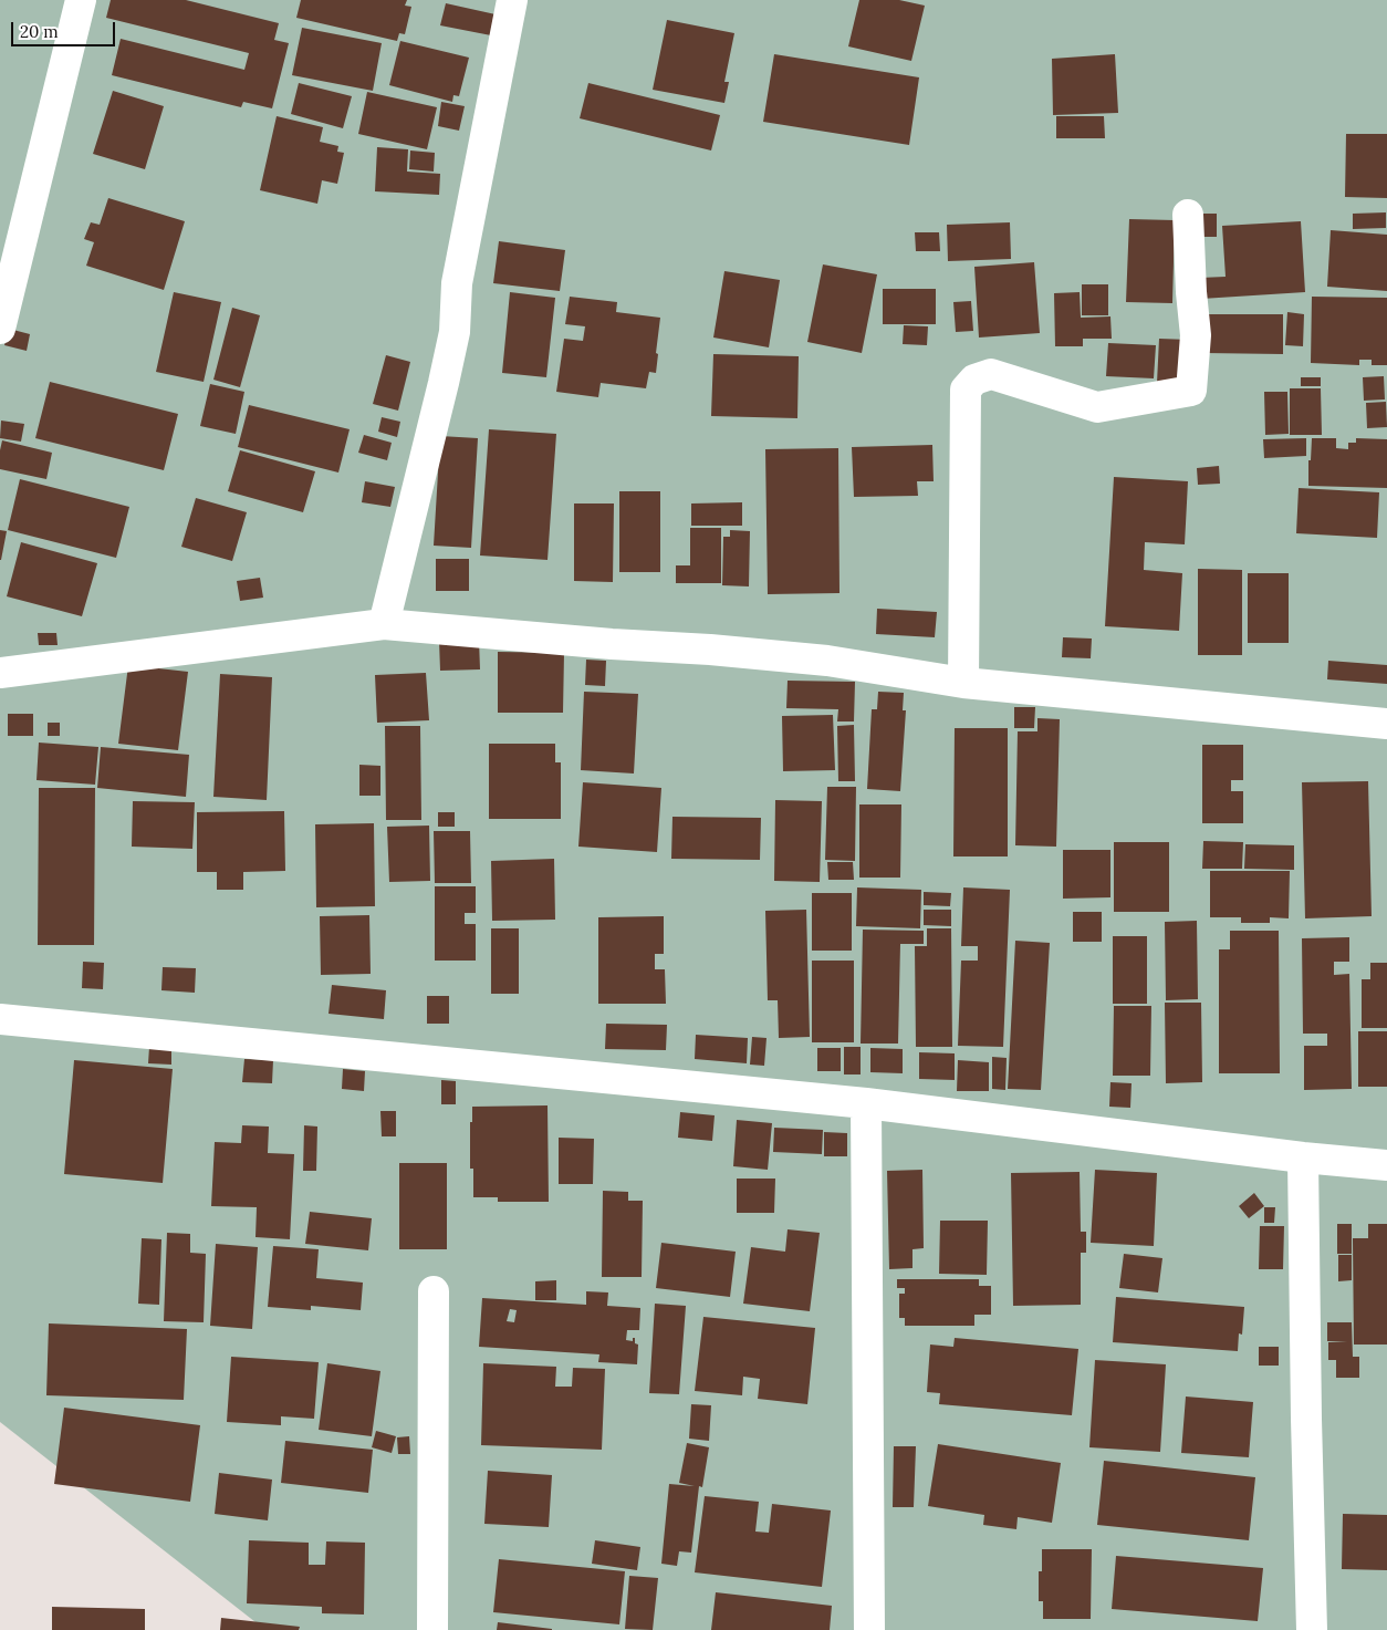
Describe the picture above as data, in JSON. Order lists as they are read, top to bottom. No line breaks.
{"scale_bar":"20 m"}
